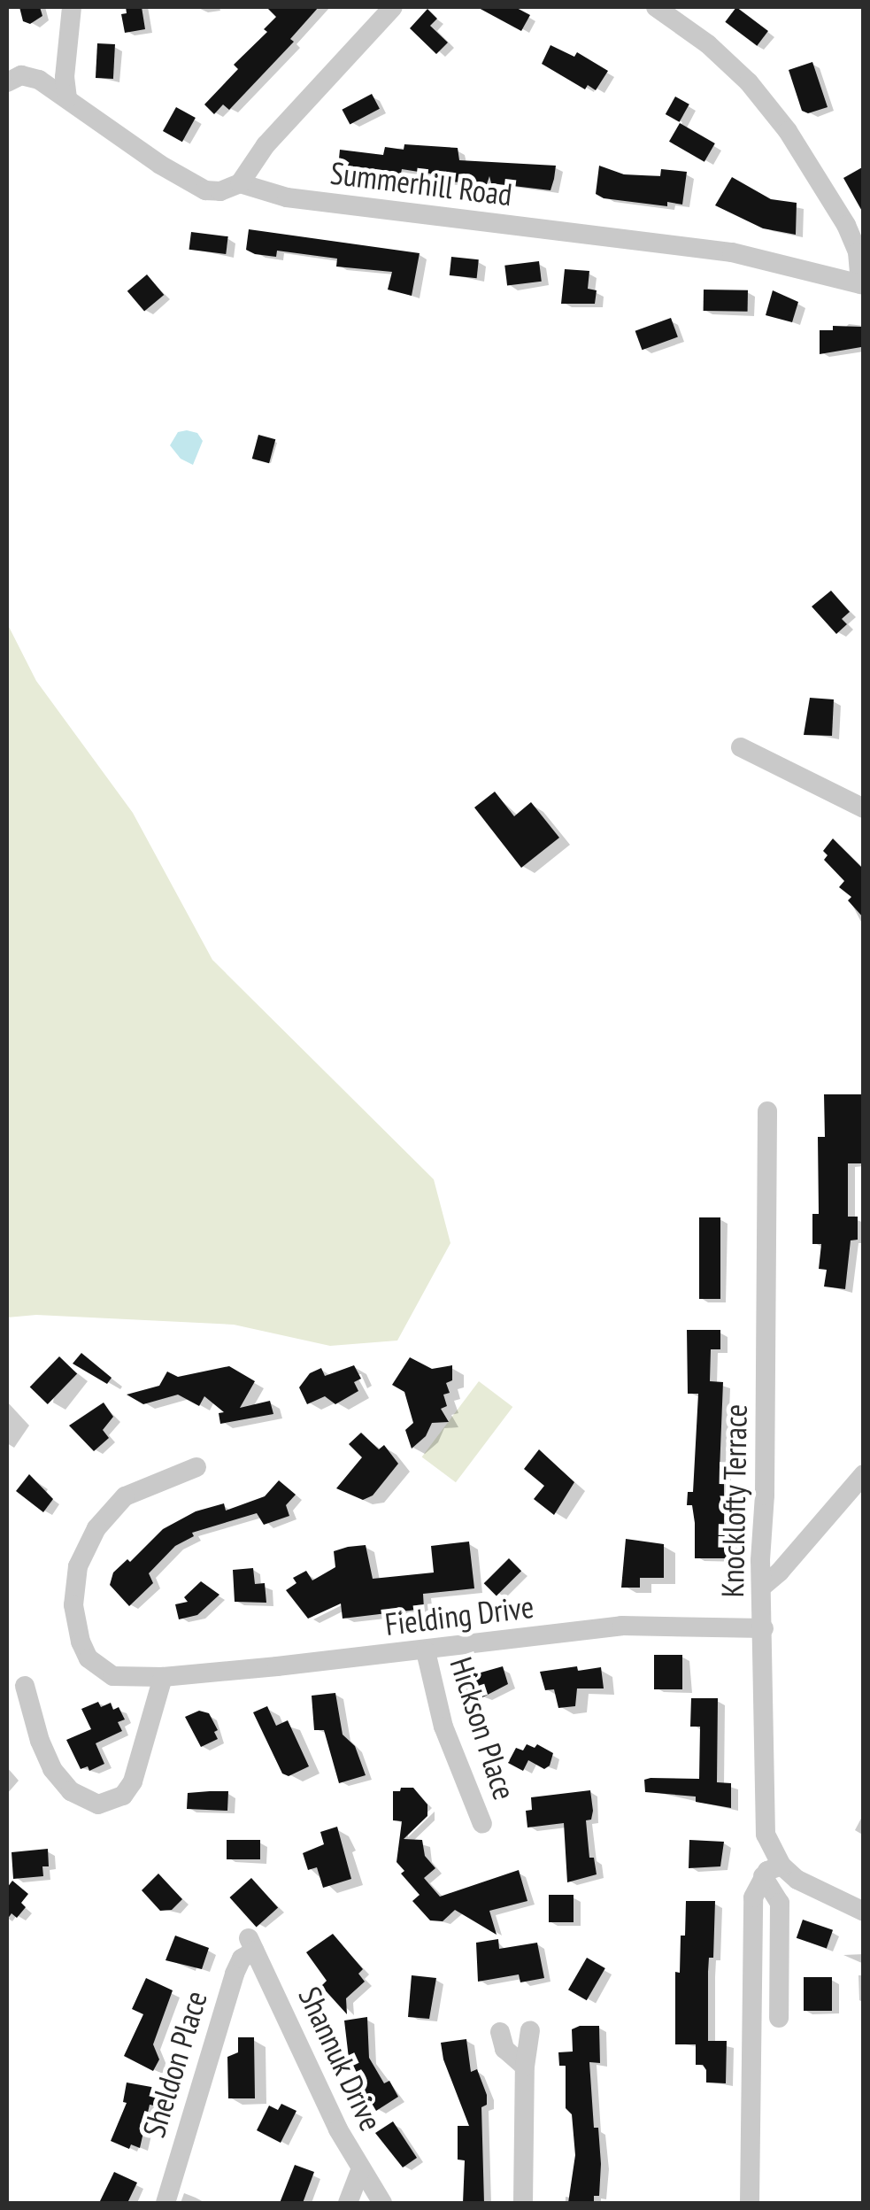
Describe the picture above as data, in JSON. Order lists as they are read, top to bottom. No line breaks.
{"streets":{"street":["Summerhill Road","Knocklofty Terrace","Fielding Drive","Hickson Place","Shannuk Drive","Sheldon Place"]},"crossings":[["Knocklofty Terrace","Fielding Drive"],["Fielding Drive","Hickson Place"],["Shannuk Drive","Sheldon Place"]]}
